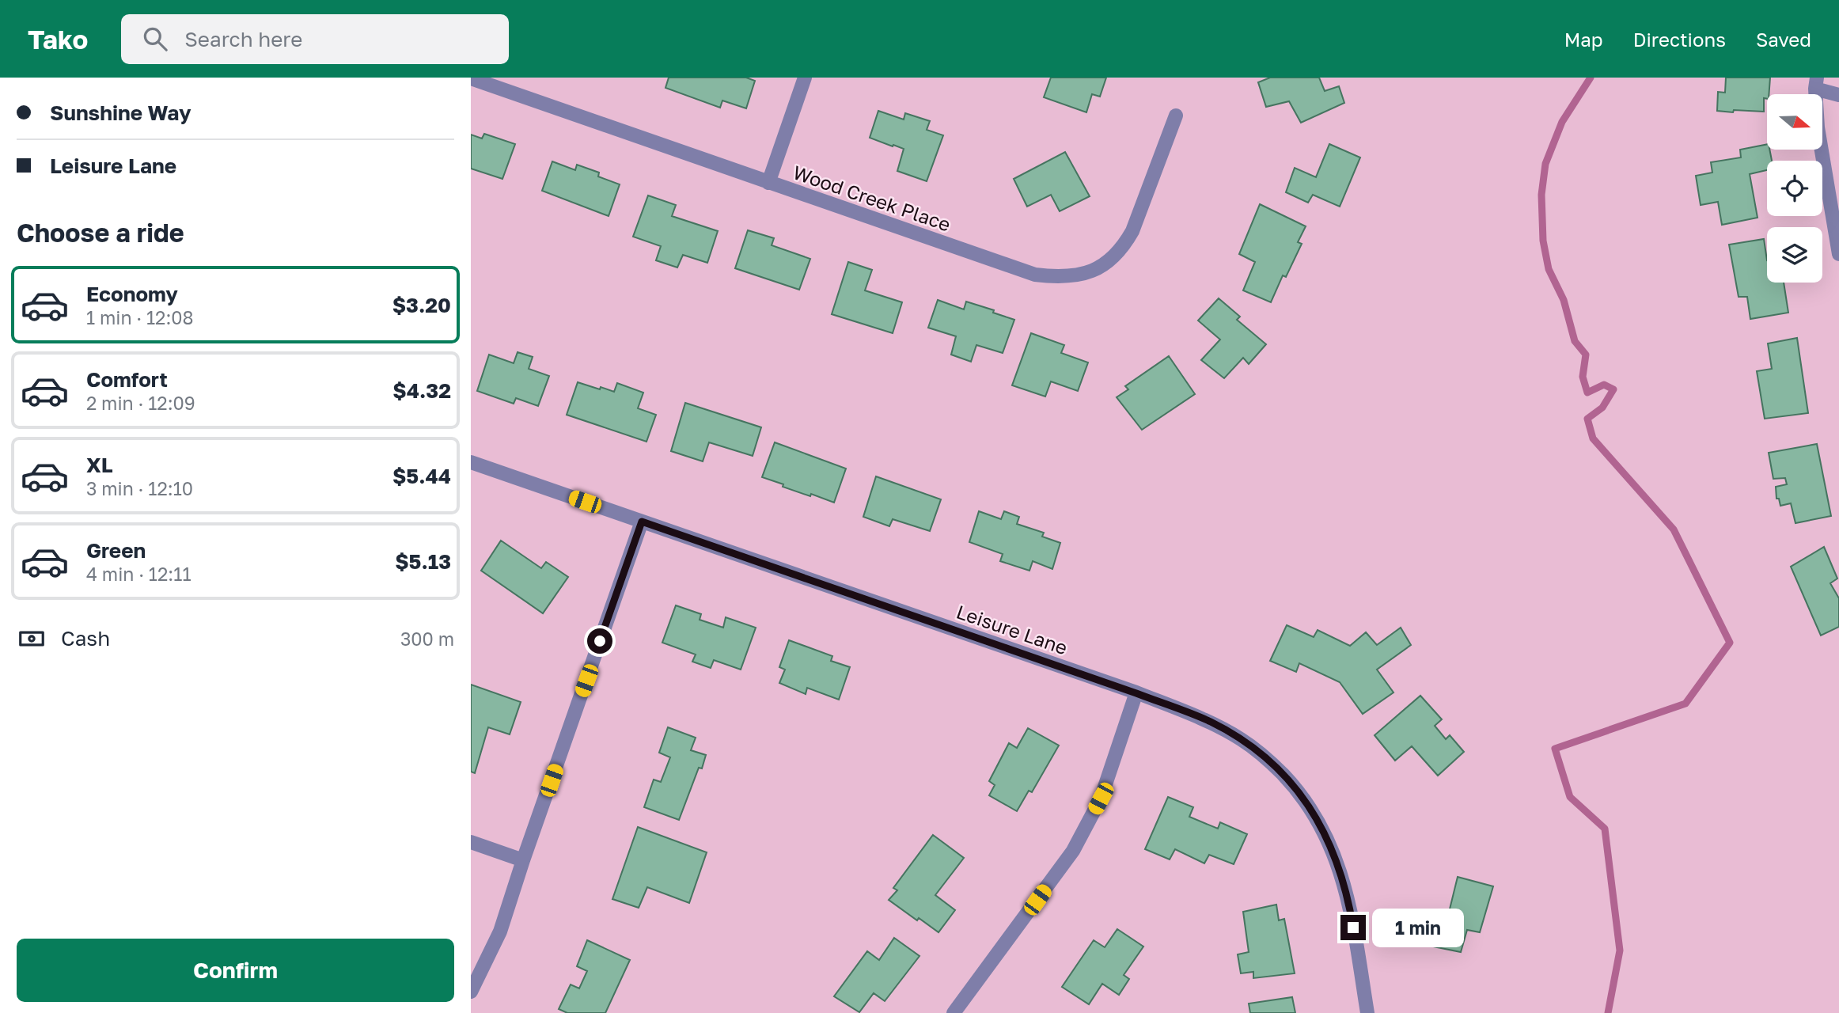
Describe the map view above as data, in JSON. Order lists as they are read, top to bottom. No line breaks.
{"streets":{"street":["Wood Creek Place","Leisure Lane"]},"north":"right","page":{"header":"Tako","search":"Search here","nav":["Map","Directions","Saved"],"banner":["Sunshine Way","Leisure Lane"],"heading":"Choose a ride","list":[{"name":"Economy","note":"1 min · 12:08","value":"$3.20"},{"name":"Comfort","note":"2 min · 12:09","value":"$4.32"},{"name":"XL","note":"3 min · 12:10","value":"$5.44"},{"name":"Green","note":"4 min · 12:11","value":"$5.13"}],"pay":["Cash","300 m"],"bubble":"1 min","buttons":"Confirm"}}
